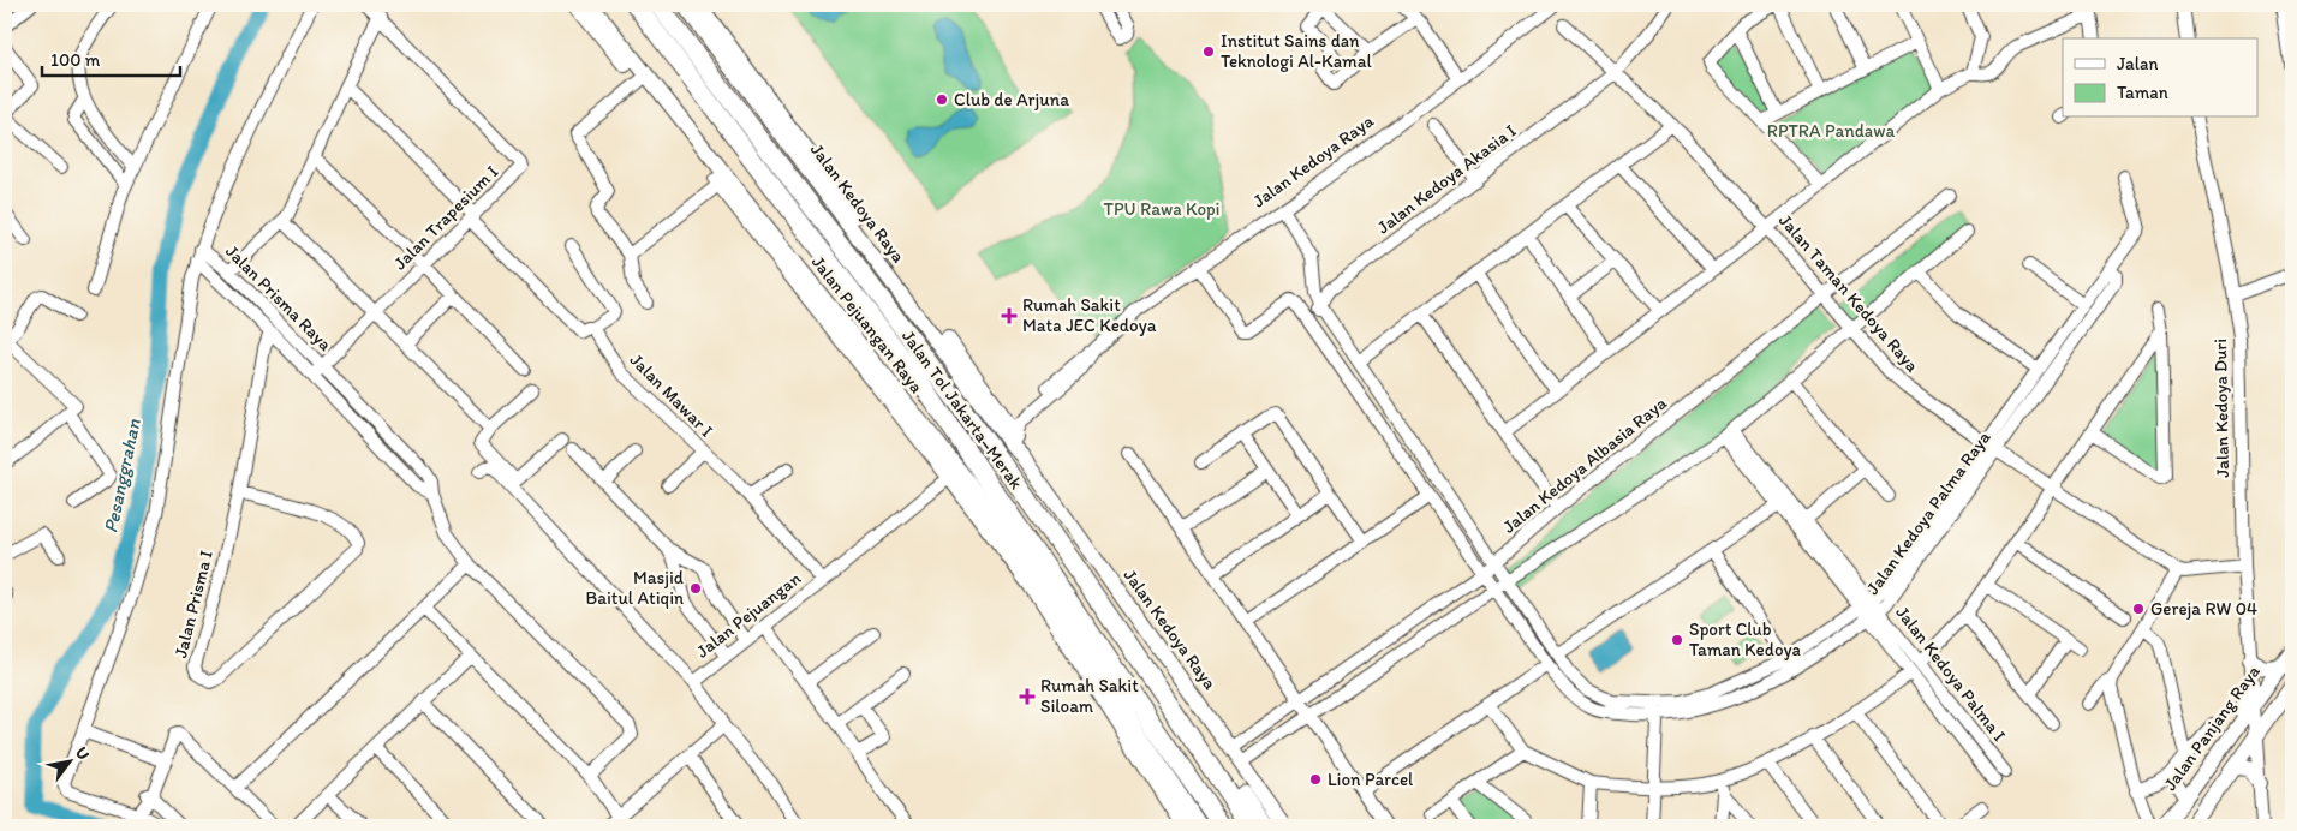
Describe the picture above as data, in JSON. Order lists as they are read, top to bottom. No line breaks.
{"streets":{"highway":["Jalan Tol Jakarta–Merak"],"main road":["Jalan Kedoya Raya","Jalan Pejuangan Raya","Jalan Panjang Raya"],"street":["Jalan Kedoya Akasia I","Jalan Trapesium I","Jalan Taman Kedoya Raya","Jalan Prisma Raya","Jalan Mawar I","Jalan Kedoya Duri","Jalan Kedoya Albasia Raya","Jalan Kedoya Palma Raya","Jalan Prisma I","Jalan Pejuangan","Jalan Kedoya Palma I"]},"crossings":[["Jalan Kedoya Raya","Jalan Kedoya Albasia Raya"],["Jalan Kedoya Akasia I","Jalan Taman Kedoya Raya"],["Jalan Kedoya Akasia I","Jalan Kedoya Palma Raya"],["Jalan Trapesium I","Jalan Prisma Raya"],["Jalan Taman Kedoya Raya","Jalan Kedoya Albasia Raya"],["Jalan Taman Kedoya Raya","Jalan Kedoya Palma Raya"],["Jalan Prisma Raya","Jalan Prisma I"],["Jalan Pejuangan Raya","Jalan Pejuangan"],["Jalan Mawar I","Jalan Pejuangan"],["Jalan Kedoya Duri","Jalan Panjang Raya"],["Jalan Kedoya Albasia Raya","Jalan Kedoya Palma Raya"],["Jalan Kedoya Palma Raya","Jalan Kedoya Palma I"]],"water":["Pesanggrahan"],"parks":["RPTRA Pandawa","TPU Rawa Kopi"],"places":{"other":["Institut Sains dan Teknologi Al-Kamal","Club de Arjuna","Masjid Baitul Atiqin","Gereja RW 04","Sport Club Taman Kedoya","Lion Parcel"],"health":["Rumah Sakit Mata JEC Kedoya","Rumah Sakit Siloam"]},"legend":["Jalan","Taman"],"scale_bar":"100 m","north":"top right"}
